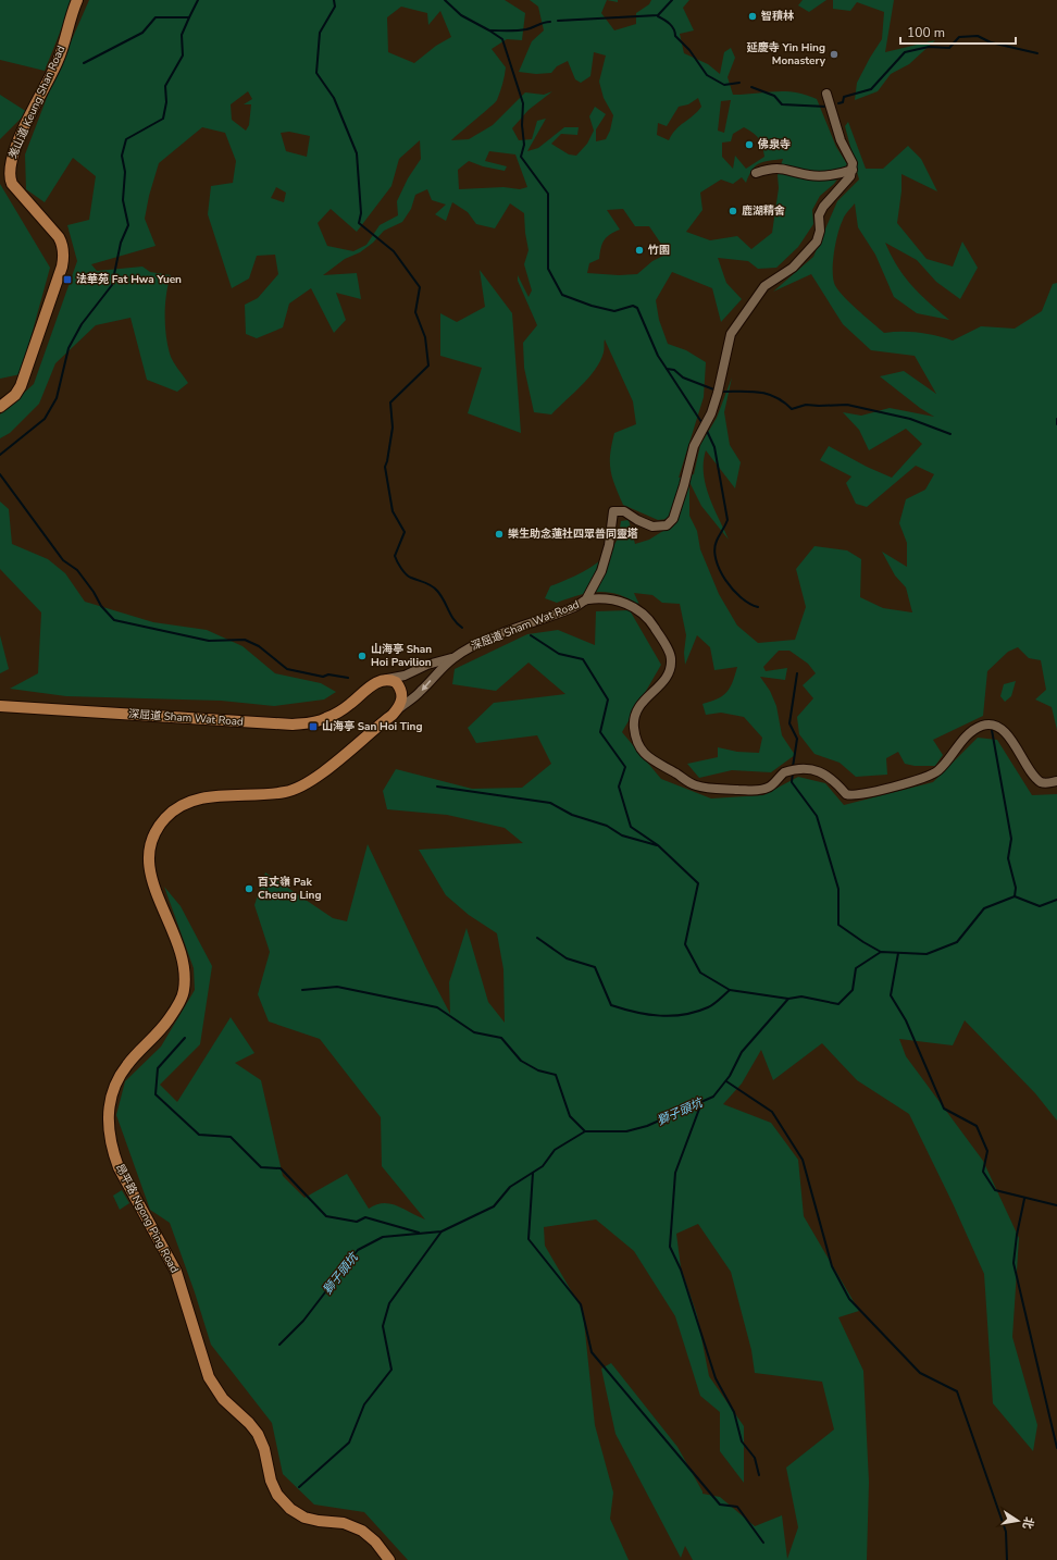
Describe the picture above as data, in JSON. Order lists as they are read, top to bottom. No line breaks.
{"streets":{"main road":["羗山道 Keung Shan Road","深屈道 Sham Wat Road","昂平路 Ngong Ping Road"]},"crossings":[["深屈道 Sham Wat Road","昂平路 Ngong Ping Road"]],"water":["獅子頭坑"],"places":{"other":["智積林","延慶寺 Yin Hing Monastery","佛泉寺","鹿湖精舍","竹園","樂生助念蓮社四眾普同靈塔","山海亭 Shan Hoi Pavilion","百丈嶺 Pak Cheung Ling"],"transit":["法華苑 Fat Hwa Yuen","山海亭 San Hoi Ting"]},"scale_bar":"100 m","north":"right"}
